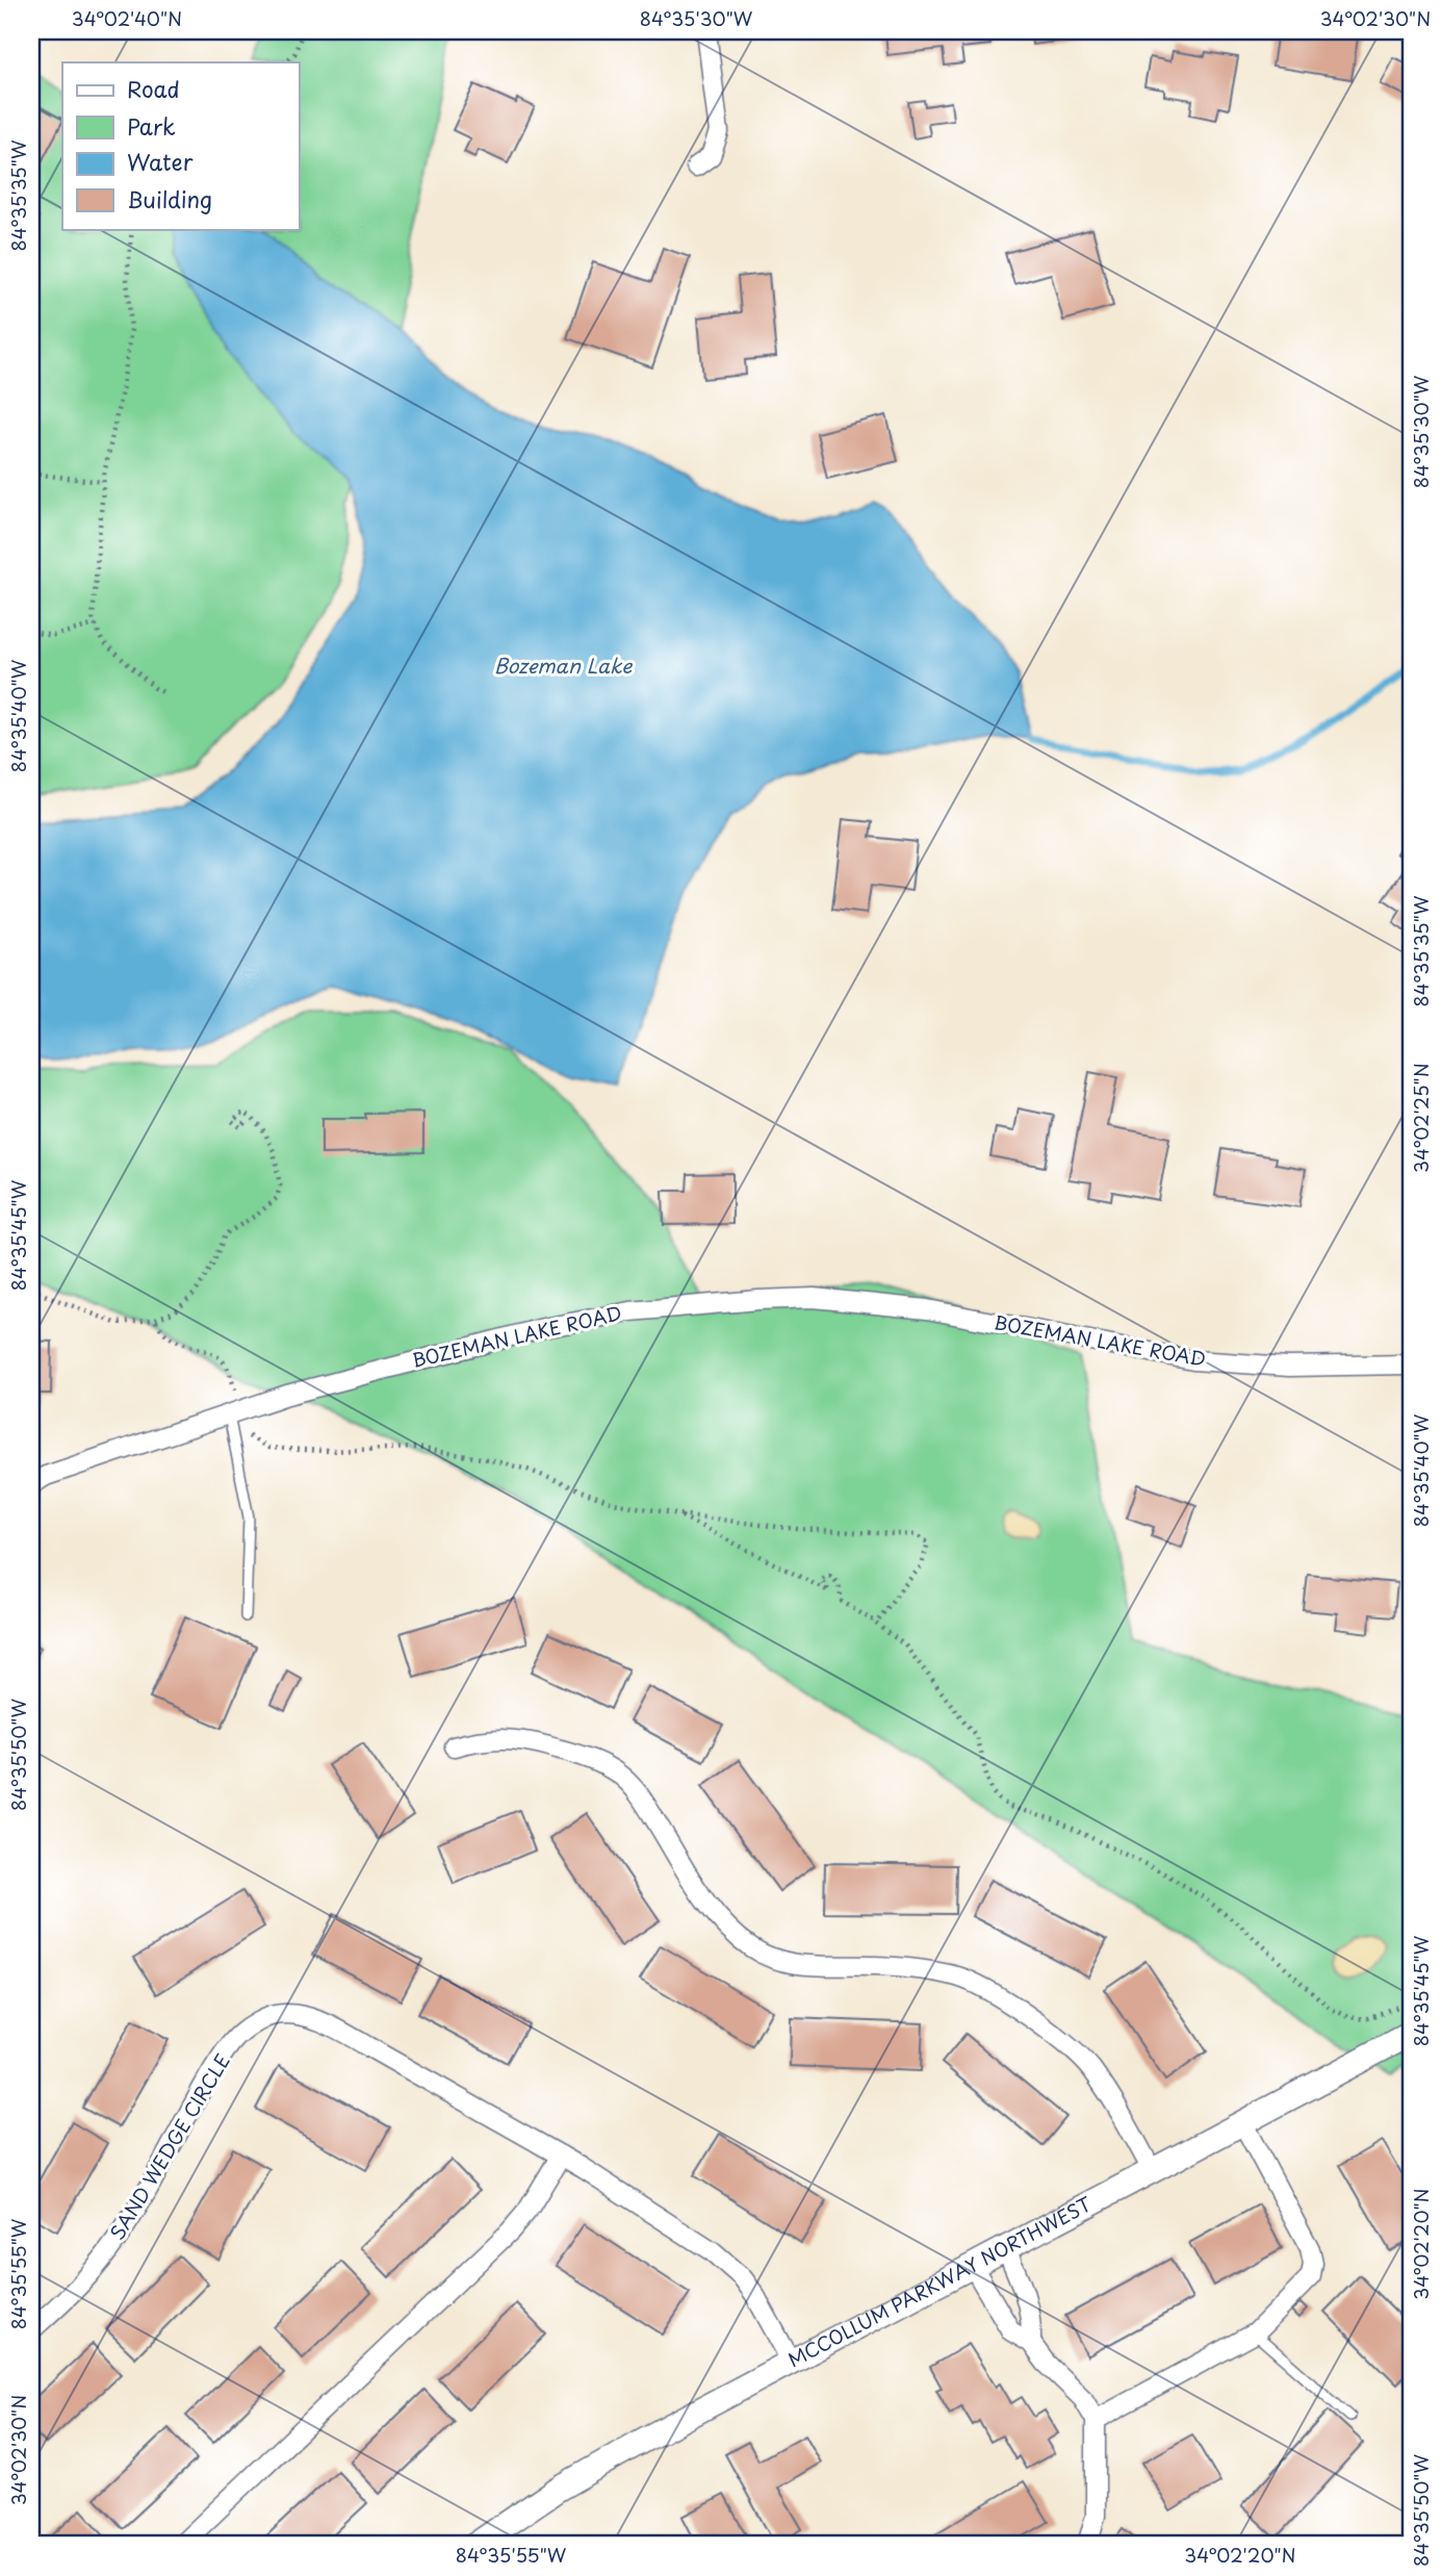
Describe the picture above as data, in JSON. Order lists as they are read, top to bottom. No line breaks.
{"streets":{"street":["BOZEMAN LAKE ROAD","SAND WEDGE CIRCLE","MCCOLLUM PARKWAY NORTHWEST"]},"crossings":[["SAND WEDGE CIRCLE","MCCOLLUM PARKWAY NORTHWEST"]],"water":["Bozeman Lake"],"legend":["Road","Park","Water","Building"],"coordinates":["34°02'40\"N","84°35'30\"W","34°02'30\"N","84°35'35\"W","84°35'40\"W","34°02'25\"N","84°35'45\"W","84°35'50\"W","34°02'20\"N","84°35'55\"W"]}
